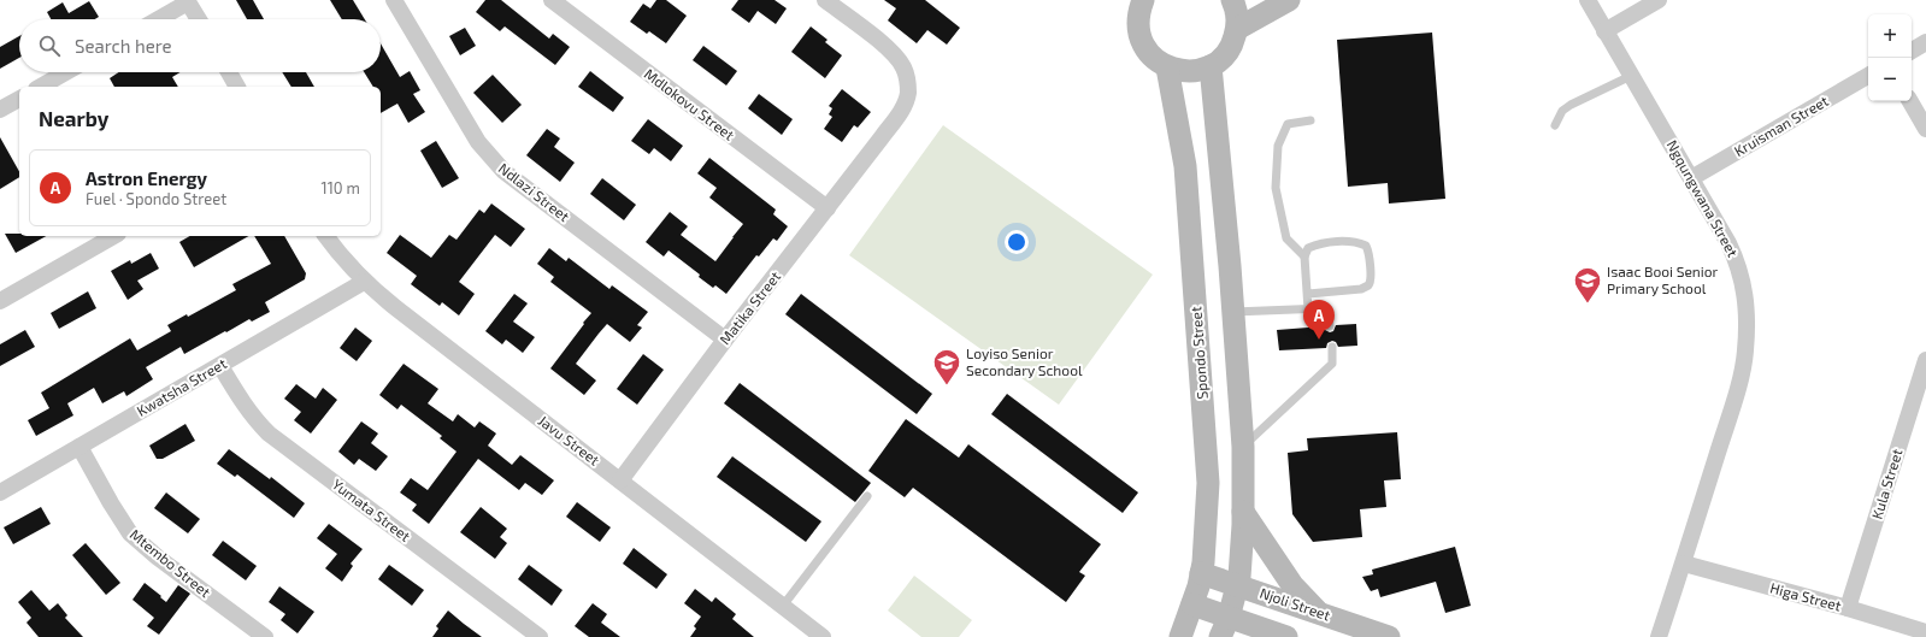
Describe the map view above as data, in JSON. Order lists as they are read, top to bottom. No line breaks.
{"streets":{"main road":["Spondo Street","Njoli Street"],"street":["Mdlokovu Street","Kruisman Street","Ndlazi Street","Ngqungwana Street","Matika Street","Kwatsha Street","Javu Street","Kula Street","Yumata Street","Mtembo Street","Higa Street"]},"crossings":[["Mdlokovu Street","Matika Street"],["Kruisman Street","Ngqungwana Street"],["Ndlazi Street","Matika Street"],["Ngqungwana Street","Higa Street"],["Matika Street","Javu Street"],["Spondo Street","Njoli Street"],["Kwatsha Street","Javu Street"],["Kwatsha Street","Yumata Street"],["Kwatsha Street","Mtembo Street"],["Kula Street","Higa Street"]],"places":{"school or university":["Isaac Booi Senior Primary School","Loyiso Senior Secondary School"]},"page":{"map_buttons":["+","−"],"search":"Search here","heading":"Nearby","list":[{"mark":"A","name":"Astron Energy","note":"Fuel · Spondo Street","value":"110 m"}],"pins":"A"}}
